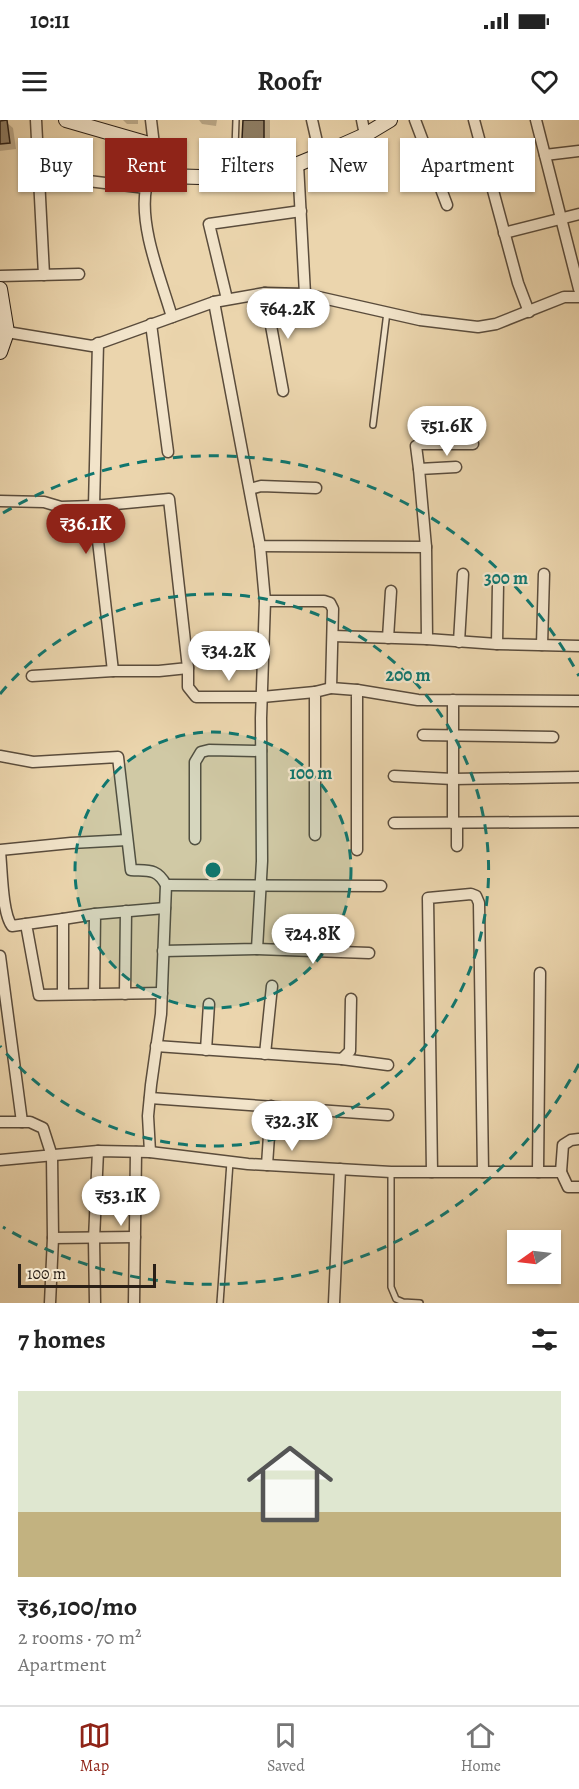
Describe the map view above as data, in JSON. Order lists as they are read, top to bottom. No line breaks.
{"scale_bar":"100 m","north":"left","page":{"status":"10:11","header":"Roofr","chip":["Buy","Rent","Filters","New","Apartment"],"price":["₹64.2K","₹51.6K","₹36.1K","₹34.2K","₹24.8K","₹32.3K","₹53.1K"],"scale":"100 m","heading":"7 homes","list":[{"name":"₹36,100/mo","note":"2 rooms · 70 m² · Apartment"}],"tabs":["Map","Saved","Home"]},"rings":["300 m","200 m","100 m"]}
